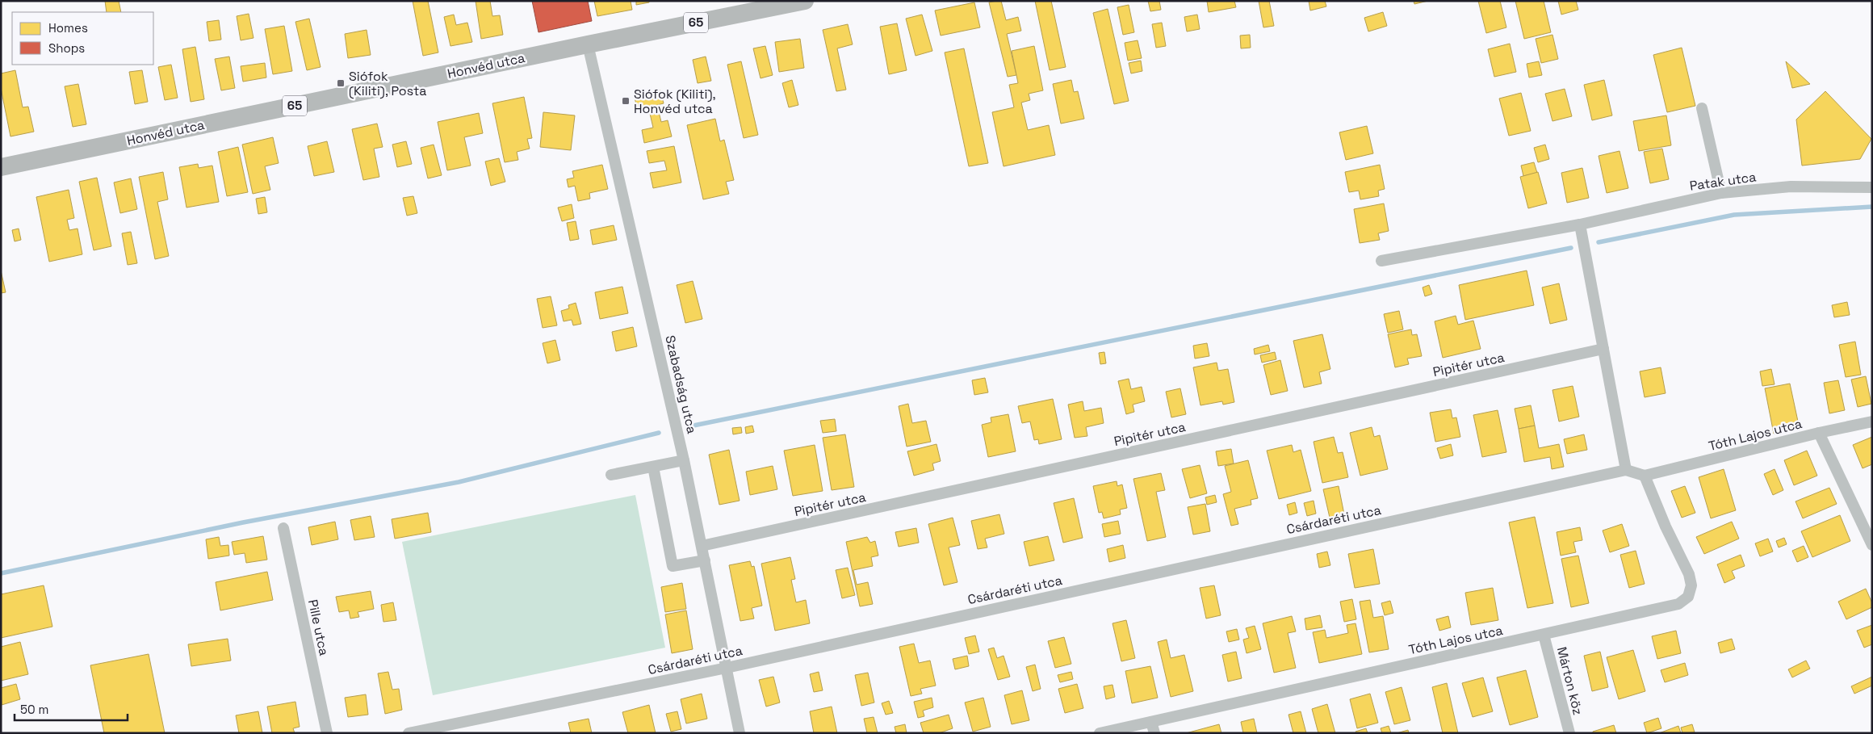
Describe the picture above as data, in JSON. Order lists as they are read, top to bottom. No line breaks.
{"streets":{"main road":["65","Honvéd utca"],"street":["Patak utca","Pipitér utca","Szabadság utca","Tóth Lajos utca","Csárdaréti utca","Pille utca","Márton köz"]},"crossings":[["Honvéd utca","Szabadság utca"],["Pipitér utca","Szabadság utca"],["Szabadság utca","Csárdaréti utca"],["Tóth Lajos utca","Márton köz"]],"places":{"transit":["Siófok (Kiliti), Posta","Siófok (Kiliti), Honvéd utca"]},"legend":["Homes","Shops"],"scale_bar":"50 m"}
